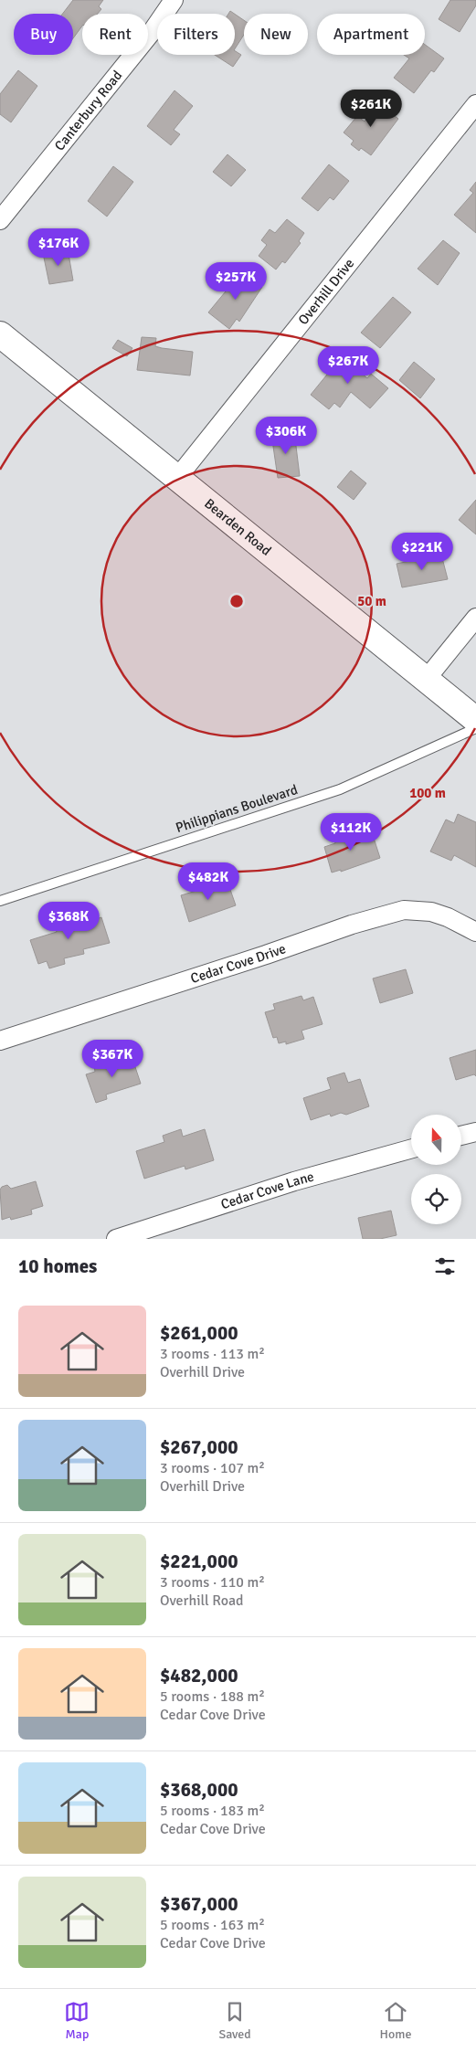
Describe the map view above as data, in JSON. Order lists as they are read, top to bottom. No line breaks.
{"streets":{"street":["Canterbury Road","Overhill Drive","Bearden Road","Cedar Cove Drive","Cedar Cove Lane"],"lane":["Philippians Boulevard"]},"crossings":[["Overhill Drive","Bearden Road"]],"north":"top","page":{"chip":["Buy","Rent","Filters","New","Apartment"],"price":["$261K","$176K","$257K","$267K","$306K","$221K","$112K","$482K","$368K","$367K"],"heading":"10 homes","list":[{"name":"$261,000","note":"3 rooms · 113 m² · Overhill Drive"},{"name":"$267,000","note":"3 rooms · 107 m² · Overhill Drive"},{"name":"$221,000","note":"3 rooms · 110 m² · Overhill Road"},{"name":"$482,000","note":"5 rooms · 188 m² · Cedar Cove Drive"},{"name":"$368,000","note":"5 rooms · 183 m² · Cedar Cove Drive"},{"name":"$367,000","note":"5 rooms · 163 m² · Cedar Cove Drive"}],"tabs":["Map","Saved","Home"]},"rings":["50 m","100 m"]}
